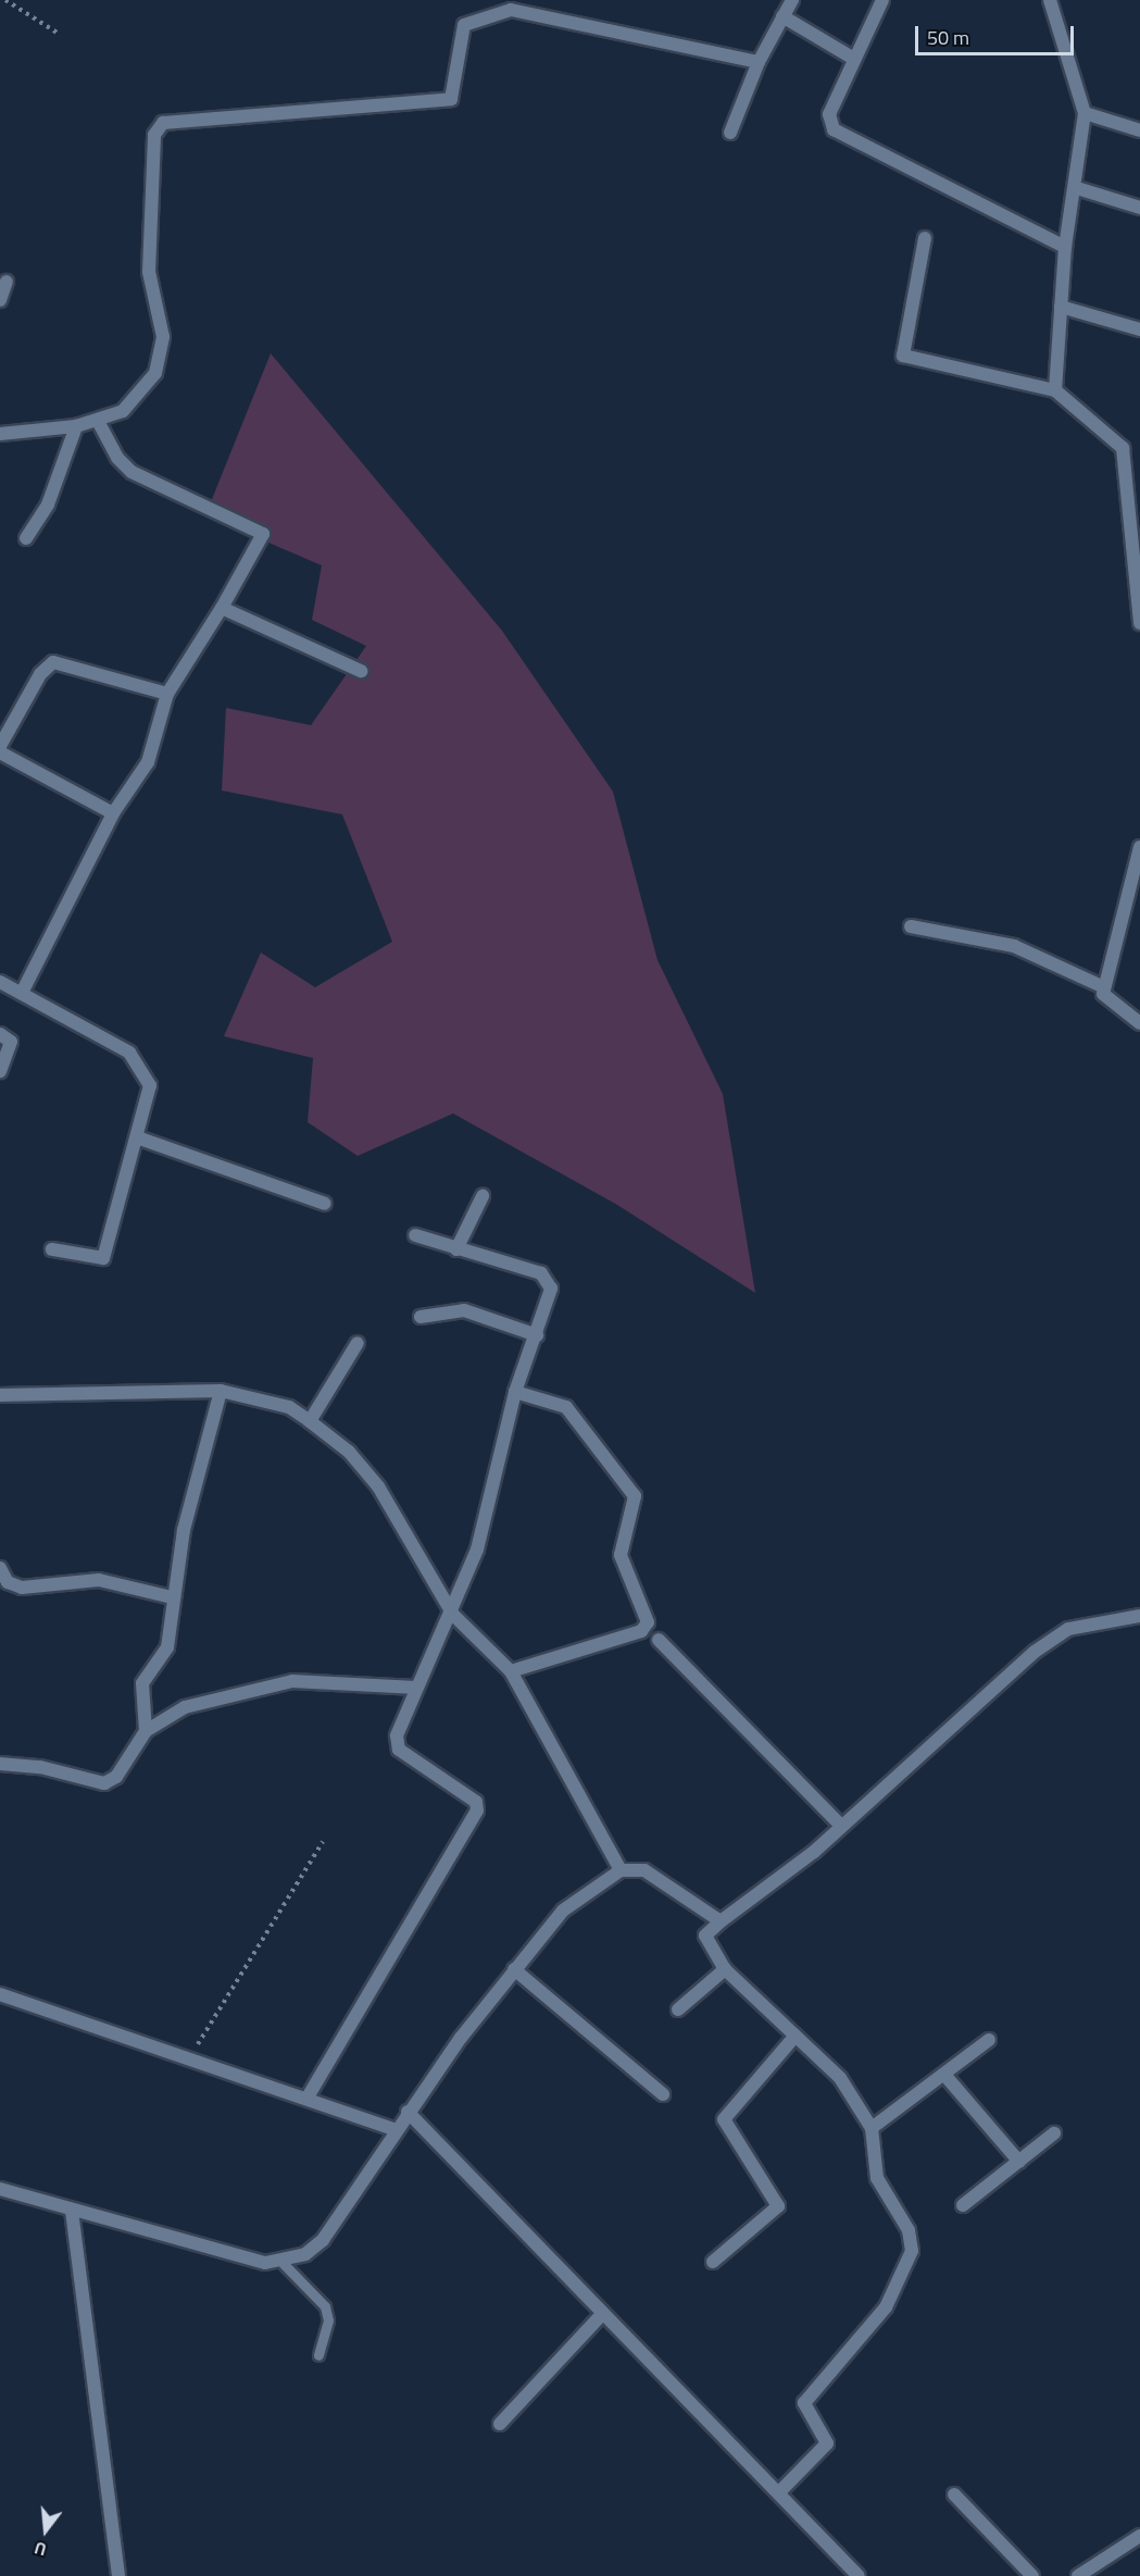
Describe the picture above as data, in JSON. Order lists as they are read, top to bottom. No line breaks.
{"scale_bar":"50 m","north":"bottom"}
